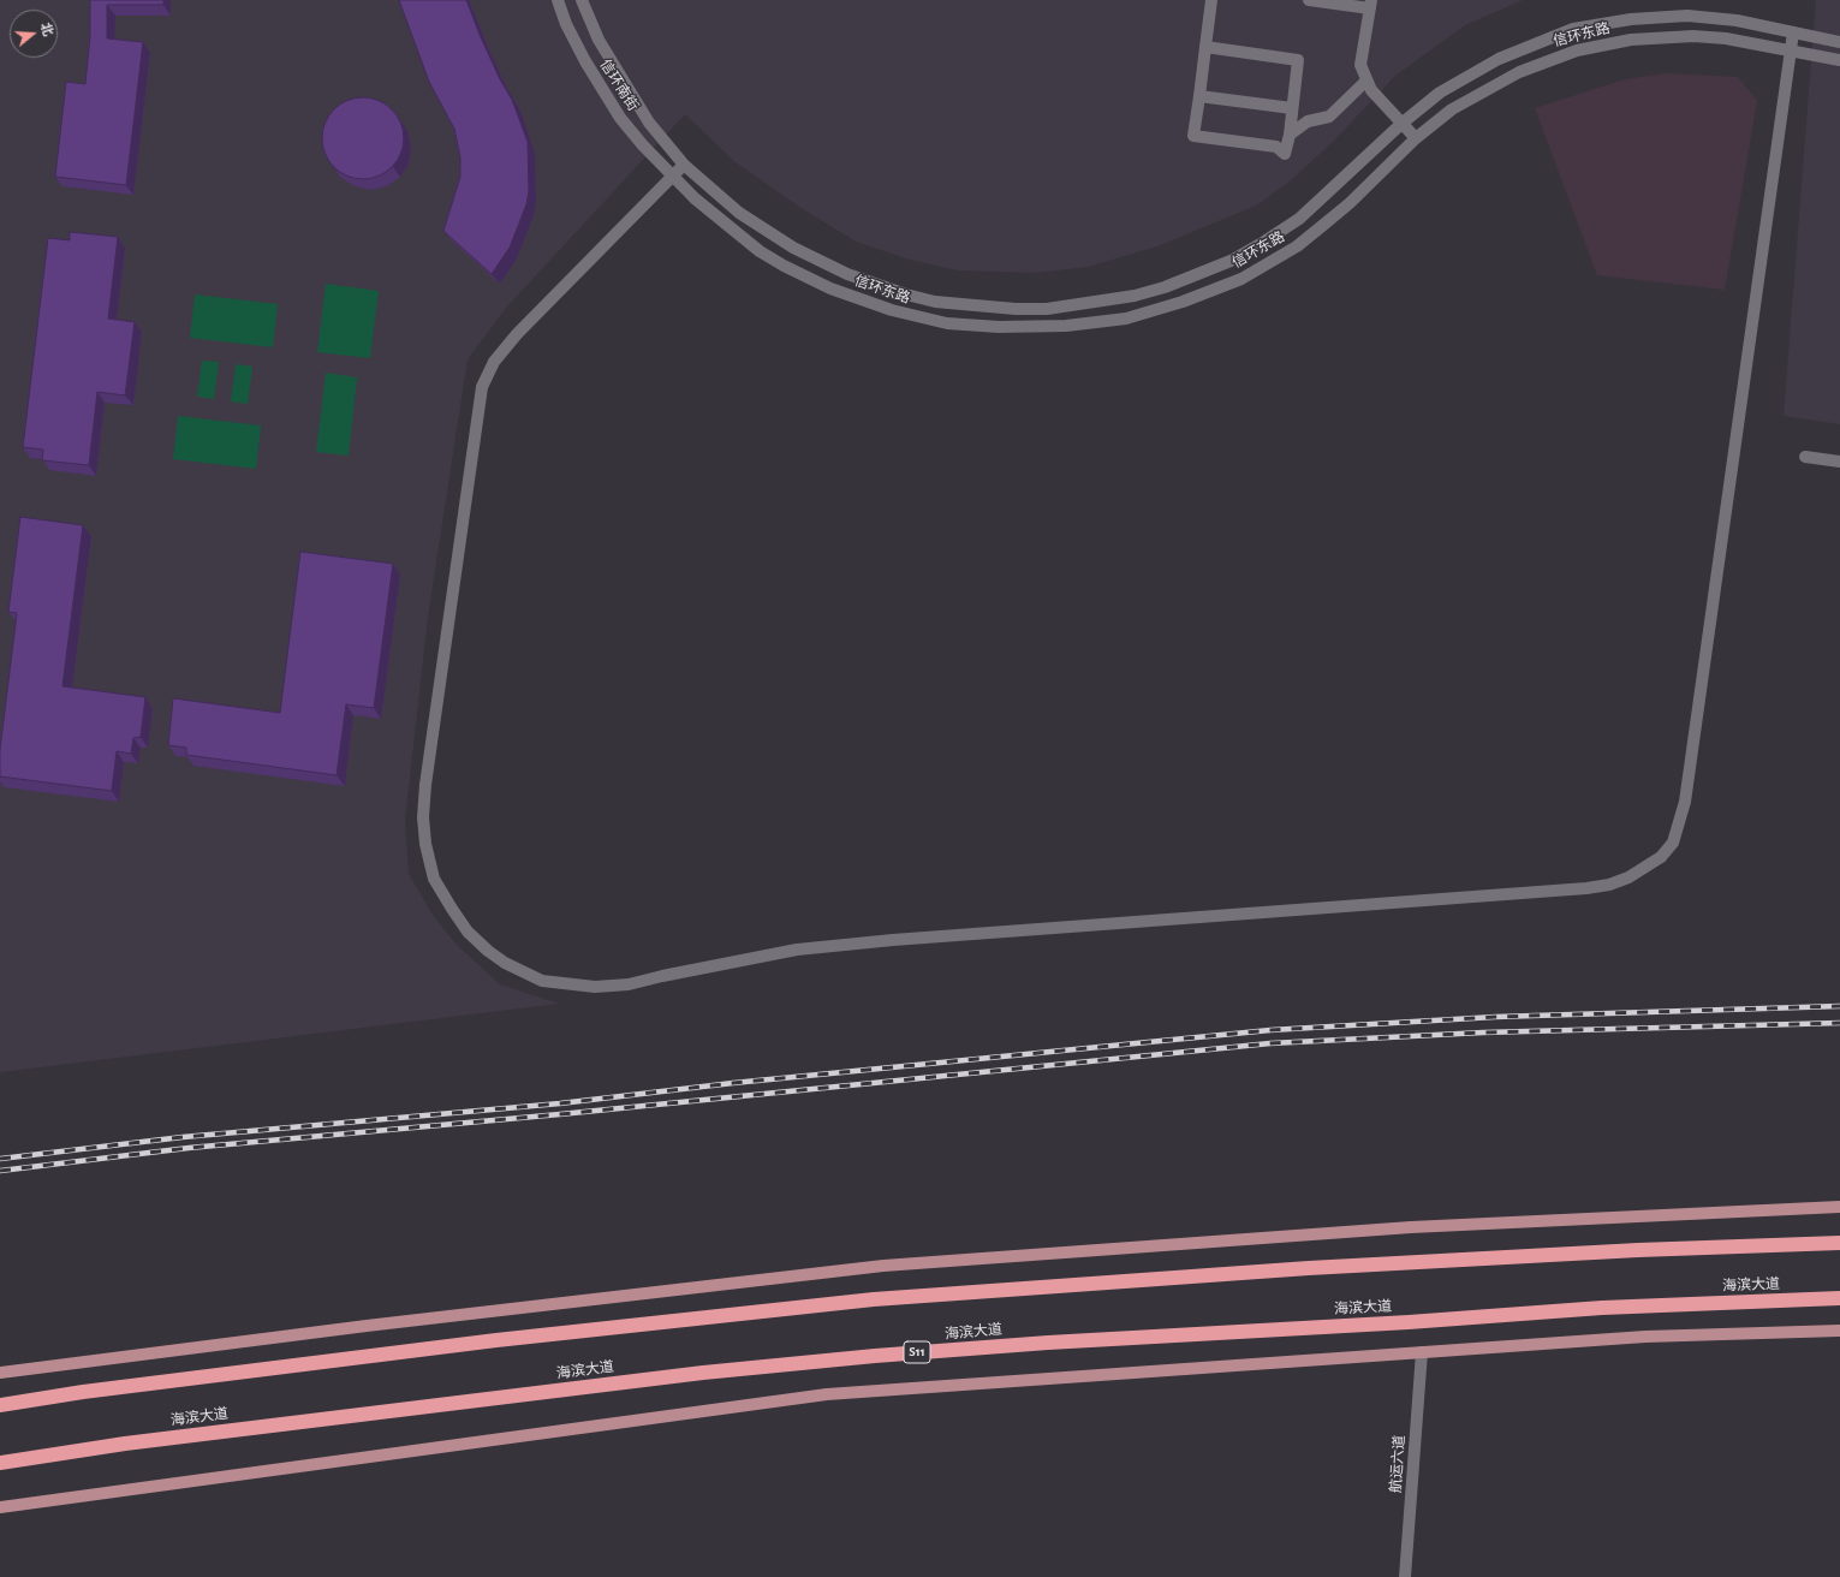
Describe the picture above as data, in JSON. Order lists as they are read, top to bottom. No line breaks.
{"streets":{"highway":["海滨大道","S11"],"street":["信环东路","信环南街","航运六道"]},"crossings":[["信环东路","信环南街"]],"north":"right"}
